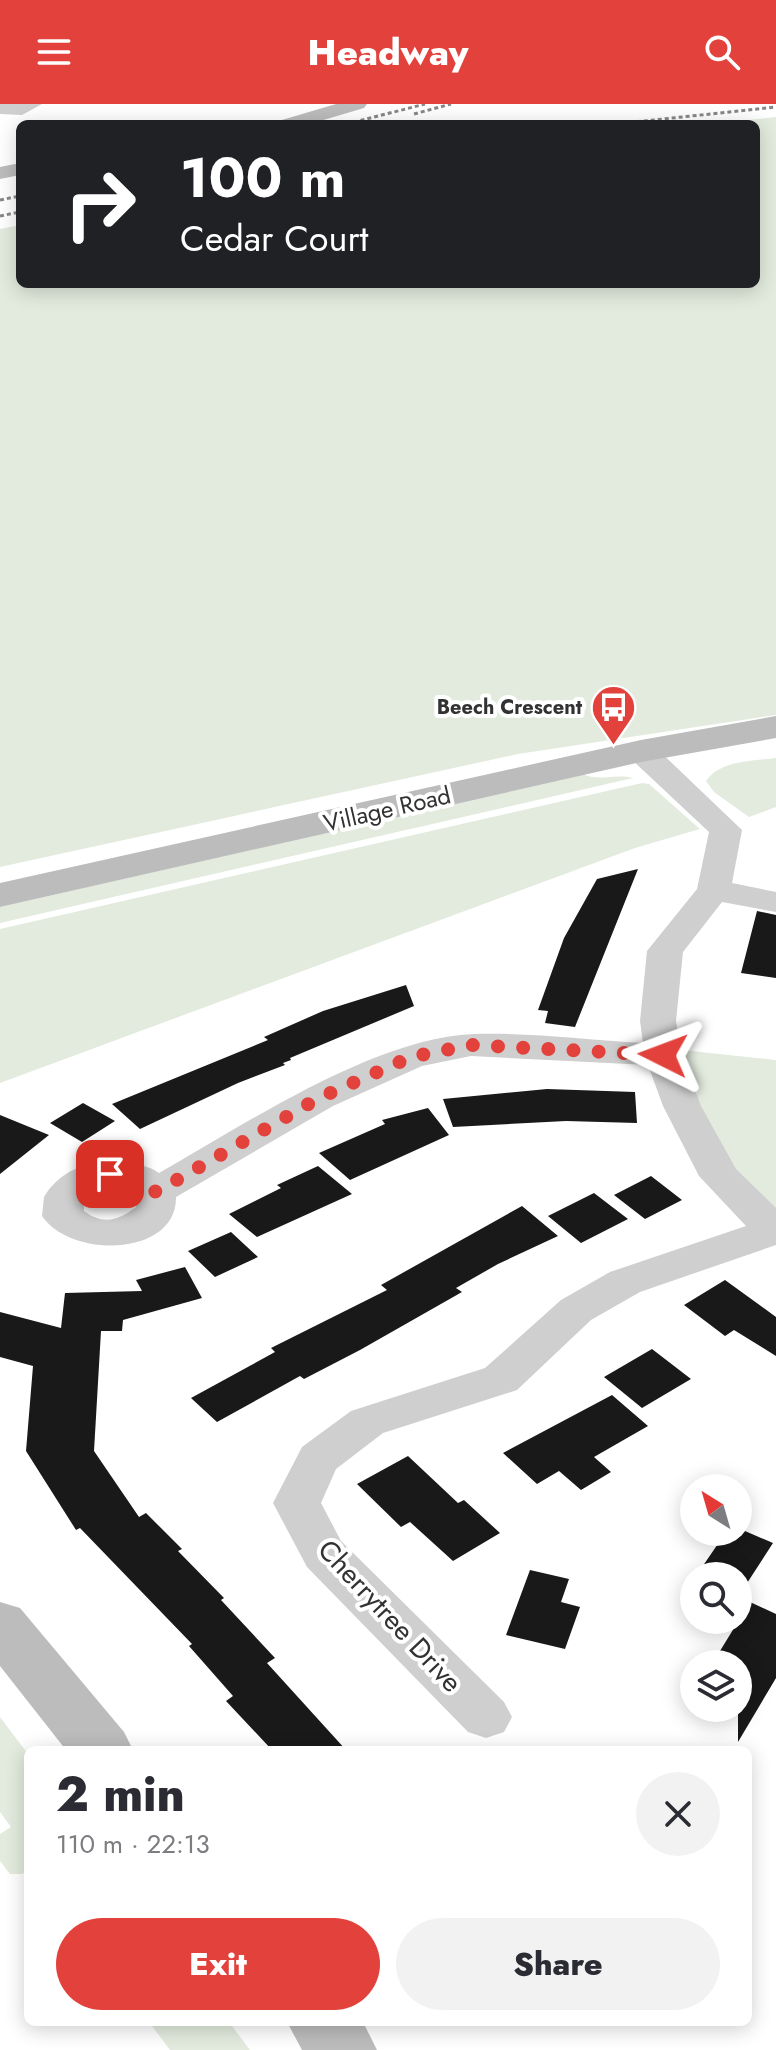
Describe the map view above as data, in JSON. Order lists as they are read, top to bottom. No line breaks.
{"streets":{"street":["Village Road","Cherrytree Drive"]},"places":{"bus stop":["Beech Crescent"]},"north":"top left","page":{"header":"Headway","turn":["100 m","Cedar Court"],"heading":["2 min","110 m · 22:13"],"buttons":["Exit","Share"]}}
